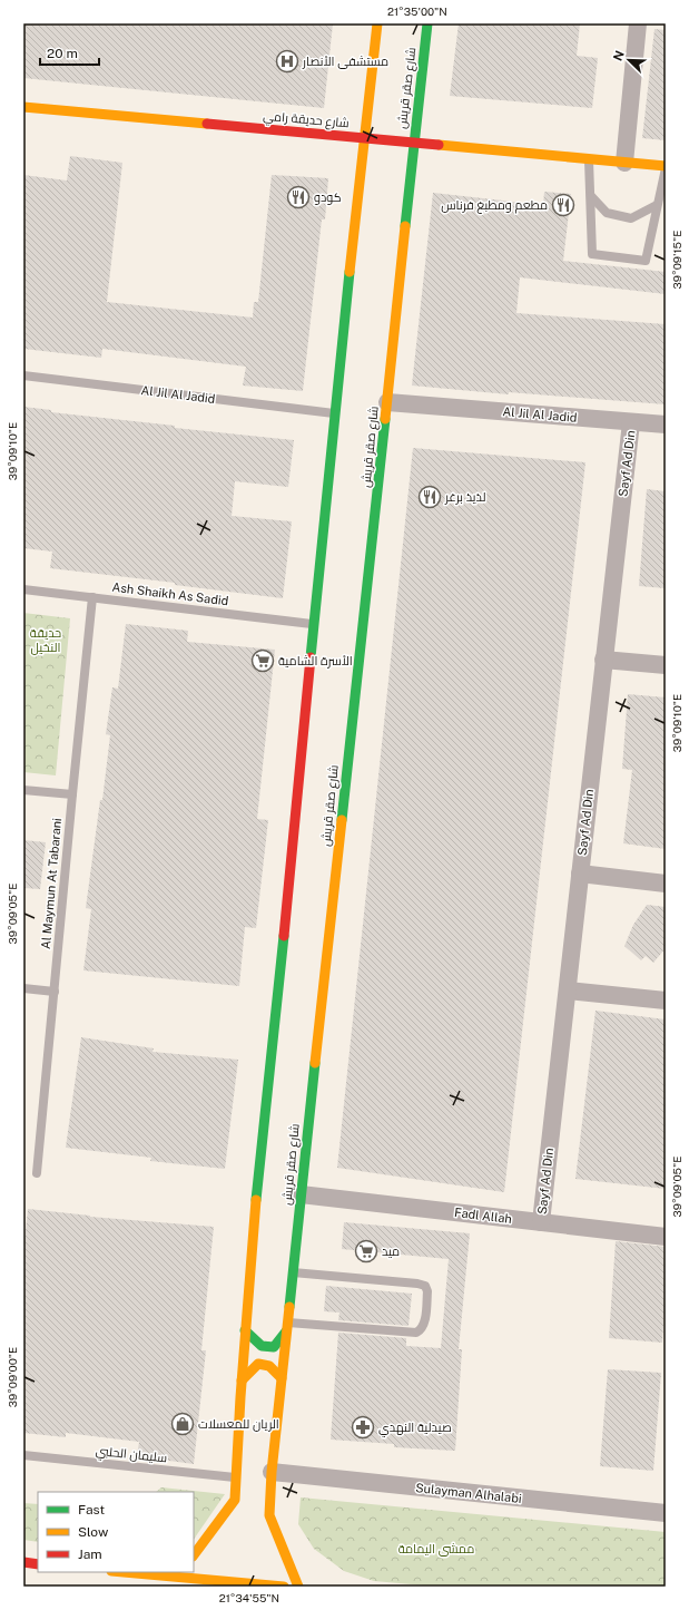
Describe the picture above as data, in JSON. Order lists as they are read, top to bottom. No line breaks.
{"streets":{"street":["شارع صقر قريش","شارع حديقة رامي","Al Jil Al Jadid","Sayf Ad Din","Fadl Allah","Sulayman Alhalabi"],"lane":["Ash Shaikh As Sadid","Al Maymun At Tabarani","سليمان الحلبي"]},"crossings":[["شارع صقر قريش","شارع حديقة رامي"],["شارع صقر قريش","Al Jil Al Jadid"],["شارع صقر قريش","Fadl Allah"],["شارع صقر قريش","Sulayman Alhalabi"],["Al Jil Al Jadid","Sayf Ad Din"],["Sayf Ad Din","Fadl Allah"],["Ash Shaikh As Sadid","Al Maymun At Tabarani"]],"parks":["حديقة النخيل","ممشى اليمامة"],"places":{"hospital":["مستشفى الأنصار"],"restaurant":["كودو","مطعم ومطبغ فرناس","لذيذ برغر"],"supermarket":["الأسرة الشامية","ميد"],"shop":["الريان للمعسلات"],"pharmacy":["صيدلية النهدي"]},"legend":["Fast","Slow","Jam"],"scale_bar":"20 m","north":"top left","coordinates":["21°35'00\"N","39°09'15\"E","39°09'10\"E","39°09'05\"E","39°09'00\"E","21°34'55\"N"]}
